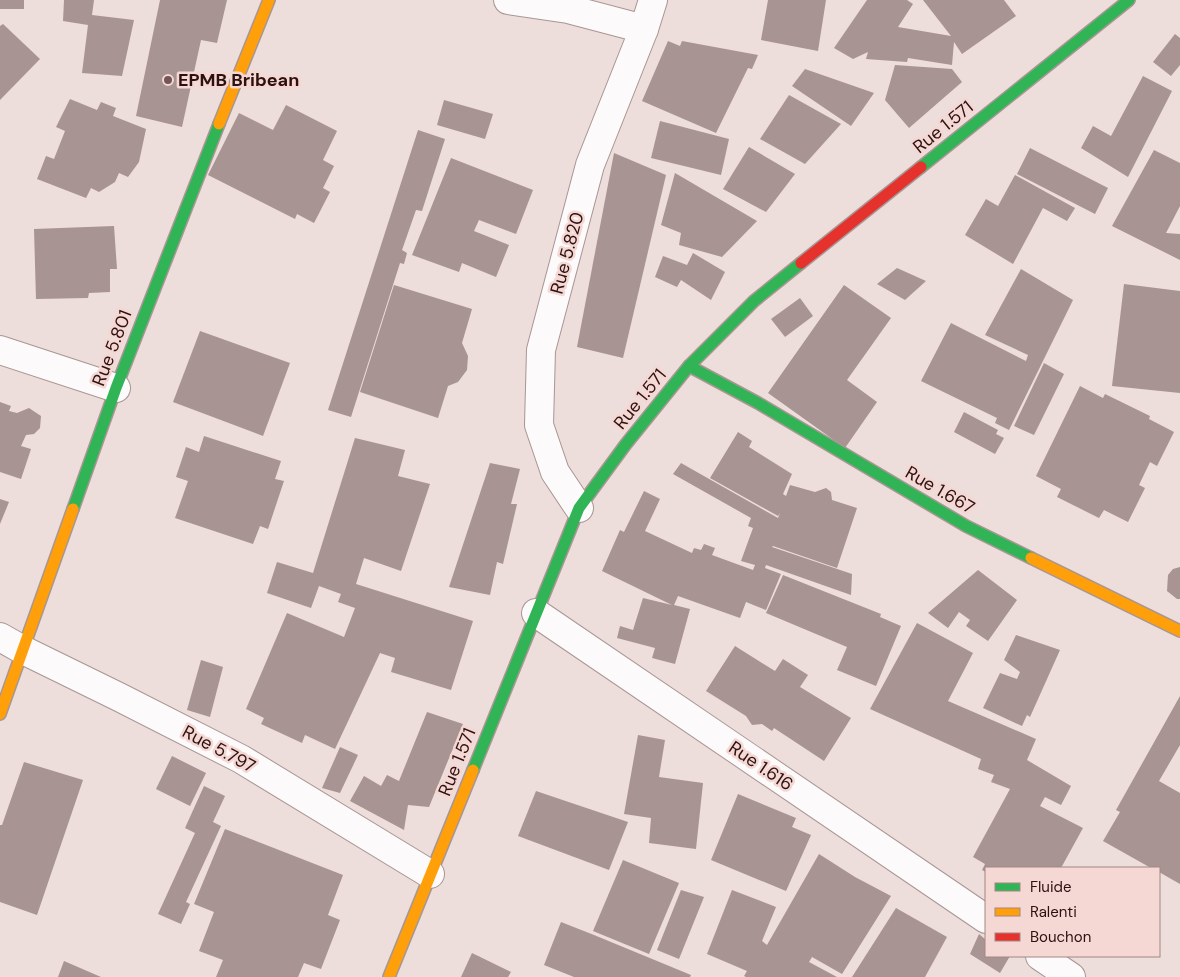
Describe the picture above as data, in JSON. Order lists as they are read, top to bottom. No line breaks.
{"streets":{"street":["Rue 1.571","Rue 5.820","Rue 5.801","Rue 1.667","Rue 5.797","Rue 1.616"]},"crossings":[["Rue 1.571","Rue 5.820"],["Rue 1.571","Rue 1.667"],["Rue 1.571","Rue 5.797"],["Rue 1.571","Rue 1.616"],["Rue 5.801","Rue 5.797"]],"places":["EPMB Bribean"],"legend":["Fluide","Ralenti","Bouchon"]}
